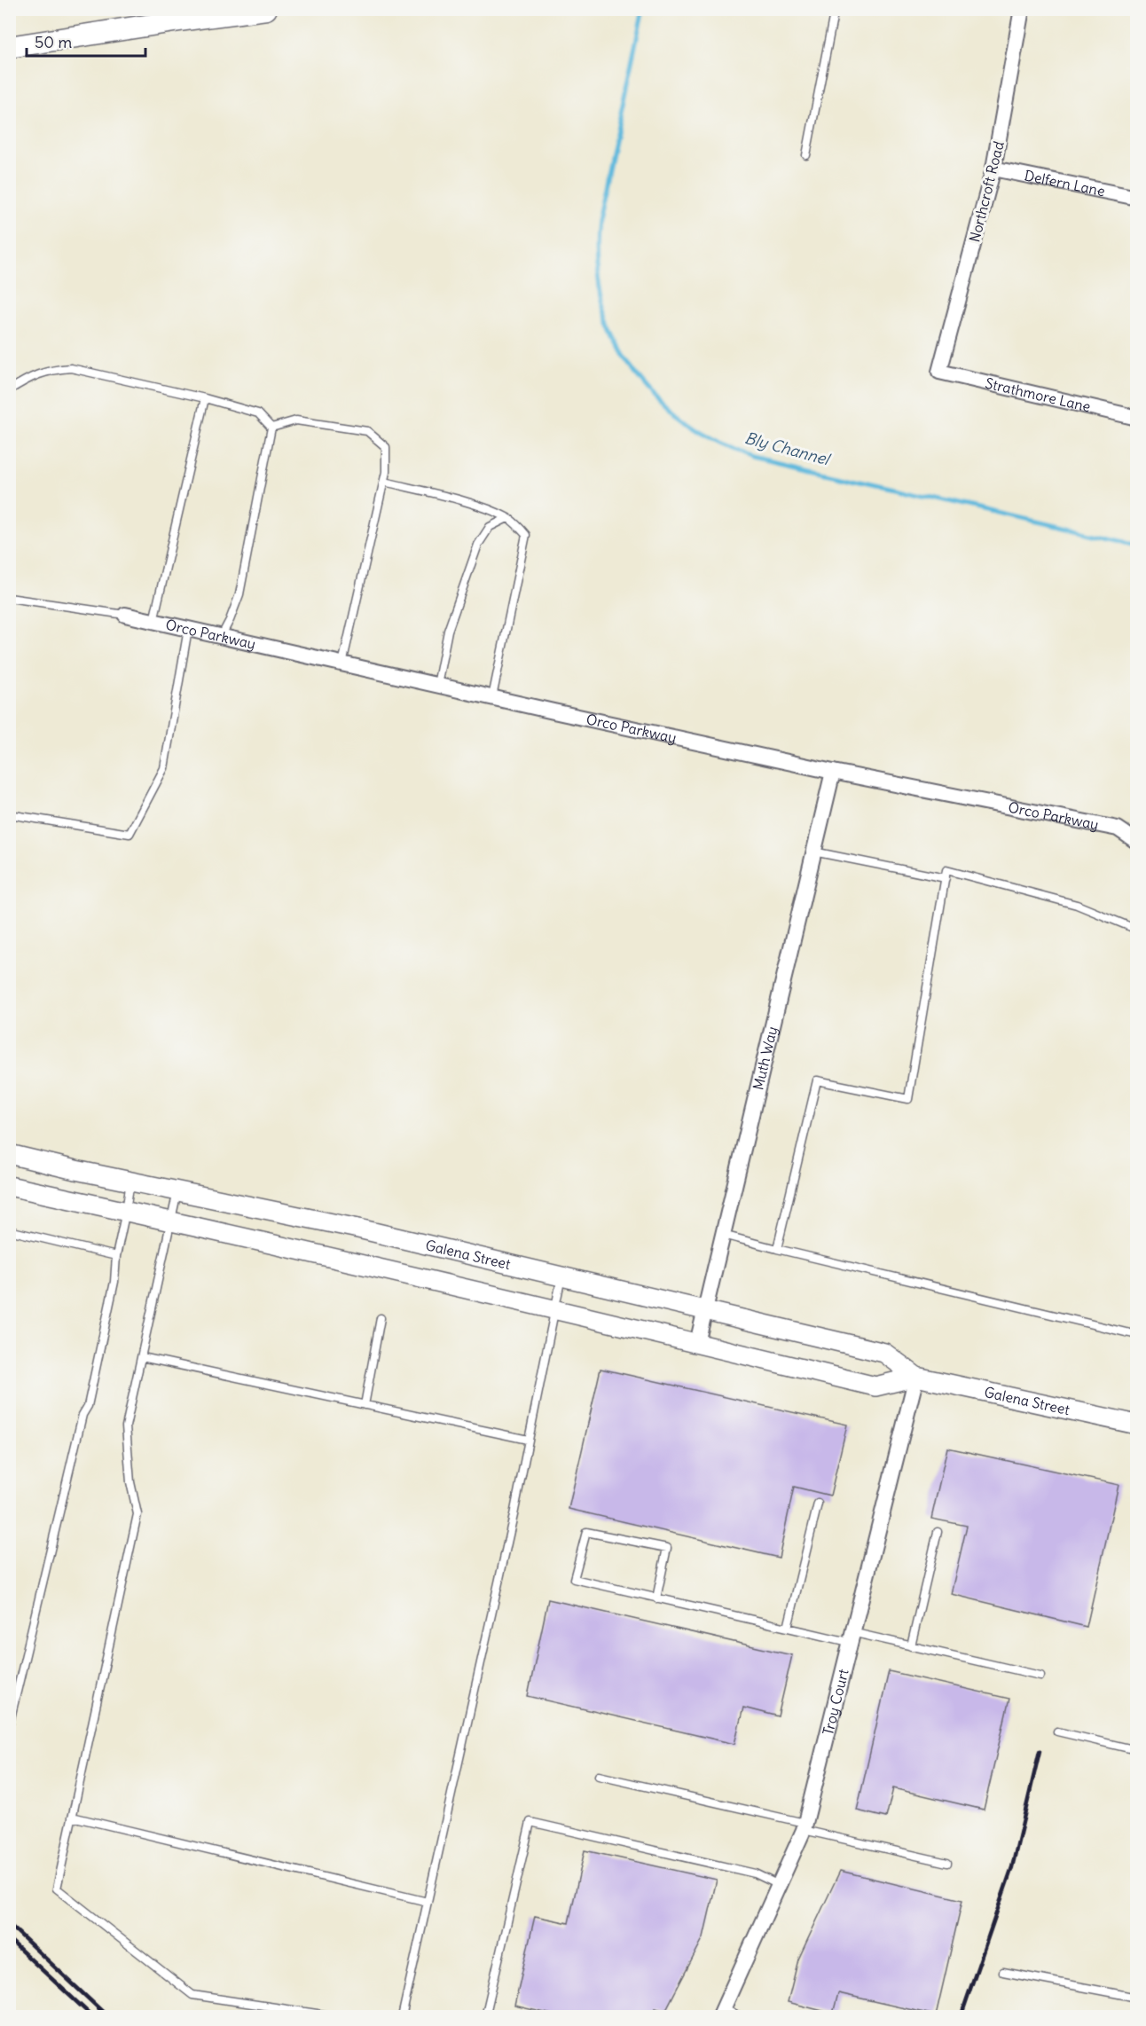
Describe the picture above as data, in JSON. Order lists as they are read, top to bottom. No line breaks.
{"streets":{"street":["Delfern Lane","Northcroft Road","Strathmore Lane","Orco Parkway","Muth Way","Galena Street","Troy Court"]},"crossings":[["Delfern Lane","Northcroft Road"],["Northcroft Road","Strathmore Lane"],["Orco Parkway","Muth Way"],["Muth Way","Galena Street"],["Galena Street","Troy Court"]],"water":["Bly Channel"],"scale_bar":"50 m"}
